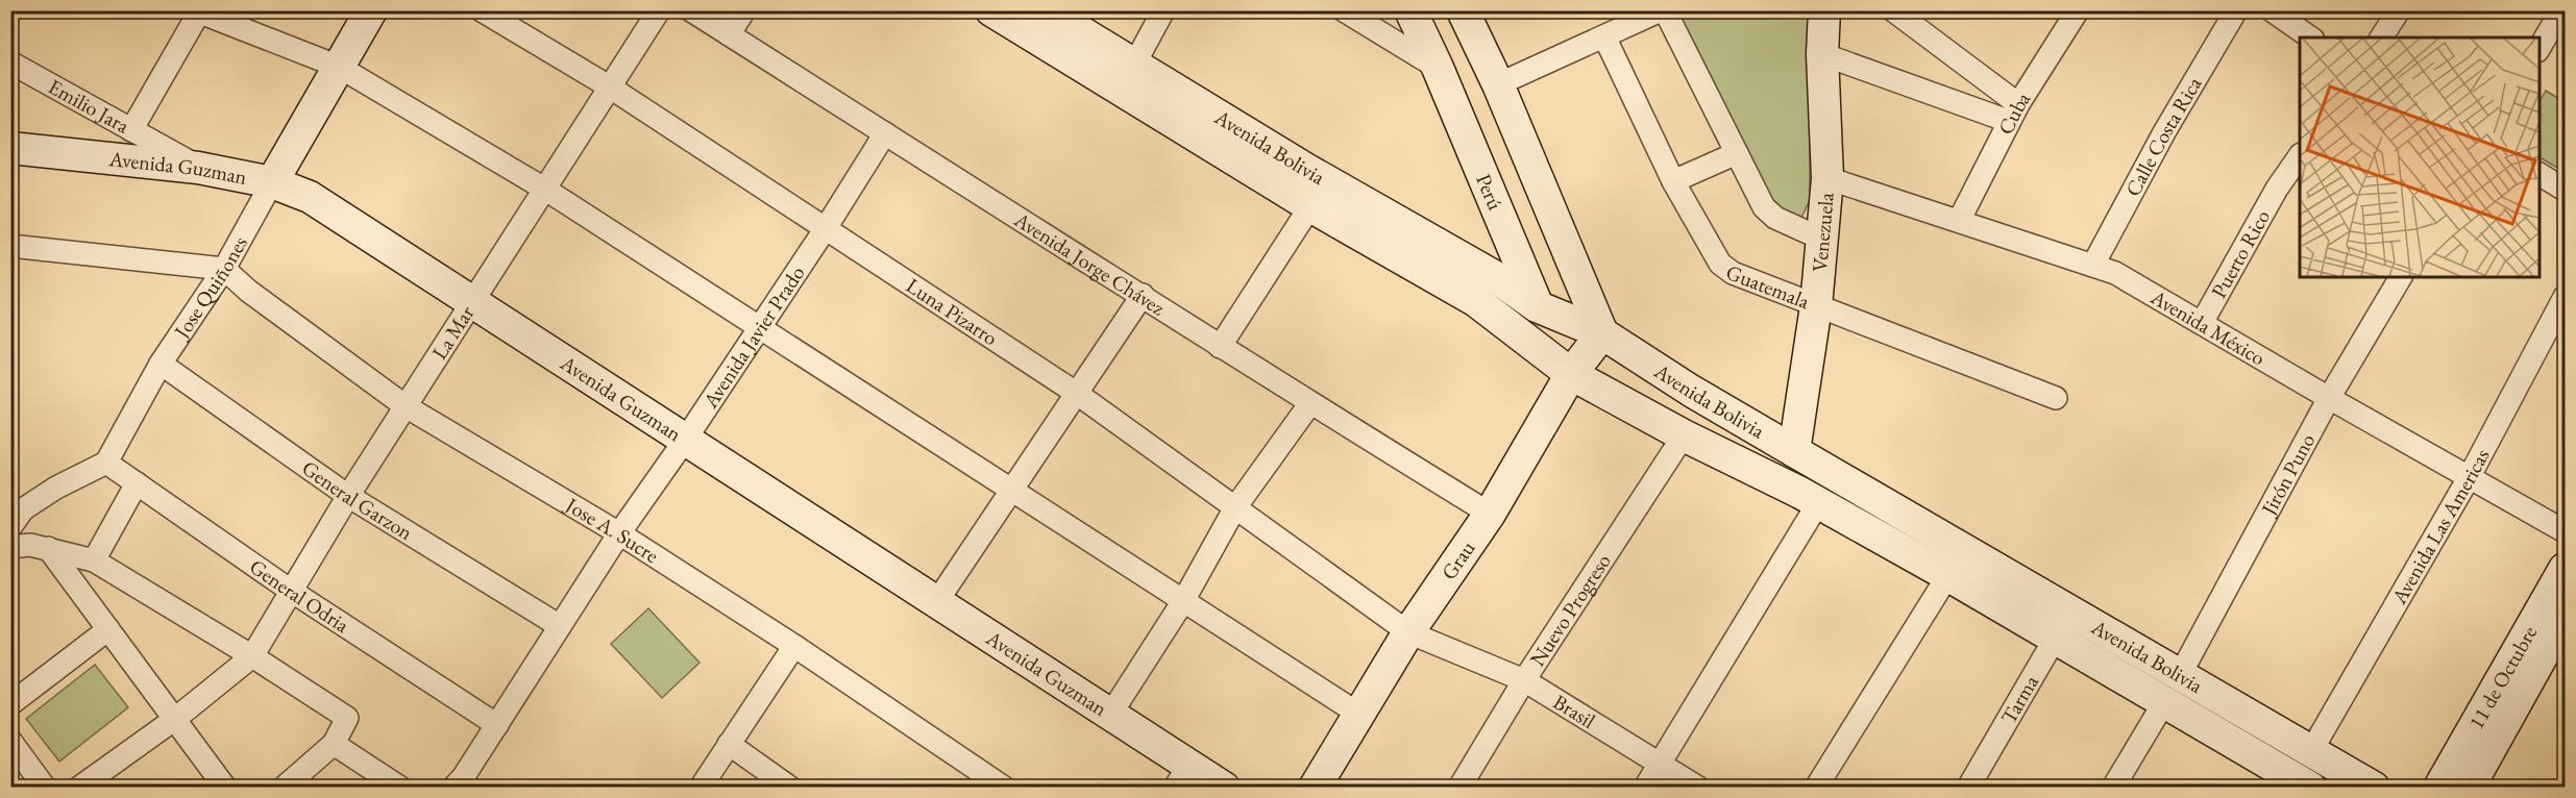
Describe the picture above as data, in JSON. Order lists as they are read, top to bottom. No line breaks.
{"streets":{"street":["Emilio Jara","Cuba","Calle Costa Rica","Avenida Bolivia","Avenida Guzman","Perú","Venezuela","Puerto Rico","Avenida Jorge Chávez","Guatemala","Jose Quiñones","Luna Pizarro","Avenida México","La Mar","Avenida Javier Prado","Jirón Puno","General Garzon","Avenida Las Americas","Jose A. Sucre","Grau","General Odria","Nuevo Progreso","11 de Octubre","Tarma","Brasil"]},"crossings":[["Emilio Jara","Avenida Guzman"],["Cuba","Avenida México"],["Calle Costa Rica","Avenida México"],["Avenida Bolivia","Perú"],["Avenida Bolivia","Venezuela"],["Avenida Bolivia","Jirón Puno"],["Avenida Bolivia","Avenida Las Americas"],["Avenida Bolivia","Grau"],["Avenida Bolivia","Nuevo Progreso"],["Avenida Bolivia","Tarma"],["Avenida Guzman","Jose Quiñones"],["Avenida Guzman","La Mar"],["Avenida Guzman","Avenida Javier Prado"],["Perú","Grau"],["Venezuela","Guatemala"],["Venezuela","Avenida México"],["Puerto Rico","Avenida México"],["Avenida Jorge Chávez","Avenida Javier Prado"],["Avenida Jorge Chávez","Grau"],["Jose Quiñones","General Garzon"],["Jose Quiñones","Jose A. Sucre"],["Jose Quiñones","General Odria"],["Luna Pizarro","La Mar"],["Luna Pizarro","Avenida Javier Prado"],["Luna Pizarro","Grau"],["Luna Pizarro","Brasil"],["Avenida México","Jirón Puno"],["Avenida México","Avenida Las Americas"],["La Mar","General Garzon"],["La Mar","Jose A. Sucre"],["La Mar","General Odria"],["Avenida Javier Prado","General Garzon"],["Avenida Javier Prado","Jose A. Sucre"],["Avenida Javier Prado","General Odria"],["Grau","Brasil"],["Nuevo Progreso","Brasil"]]}
